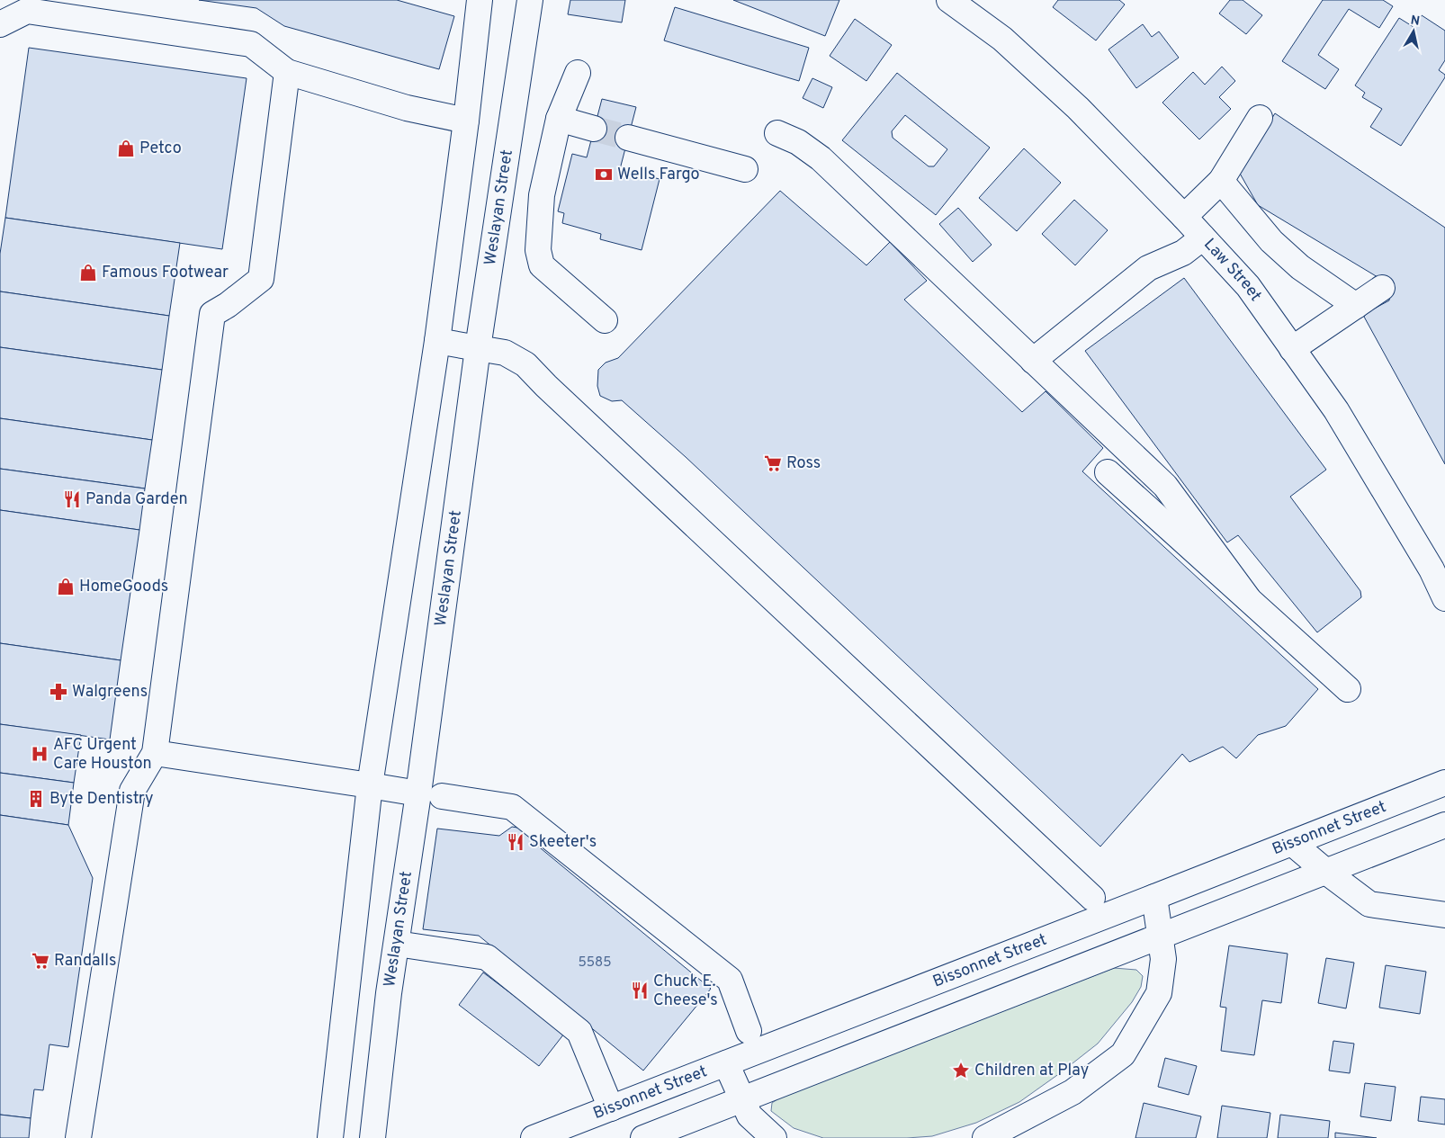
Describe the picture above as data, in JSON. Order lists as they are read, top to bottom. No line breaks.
{"streets":{"main road":["Weslayan Street","Law Street","Bissonnet Street"]},"places":{"shop":["Petco","Famous Footwear","HomeGoods"],"bank":["Wells Fargo"],"supermarket":["Ross","Randalls"],"restaurant":["Panda Garden","Skeeter's","Chuck E. Cheese's"],"pharmacy":["Walgreens"],"hospital":["AFC Urgent Care Houston"],"building":["Byte Dentistry"],"place":["Children at Play"]},"house_numbers":["5585"],"north":"top"}
